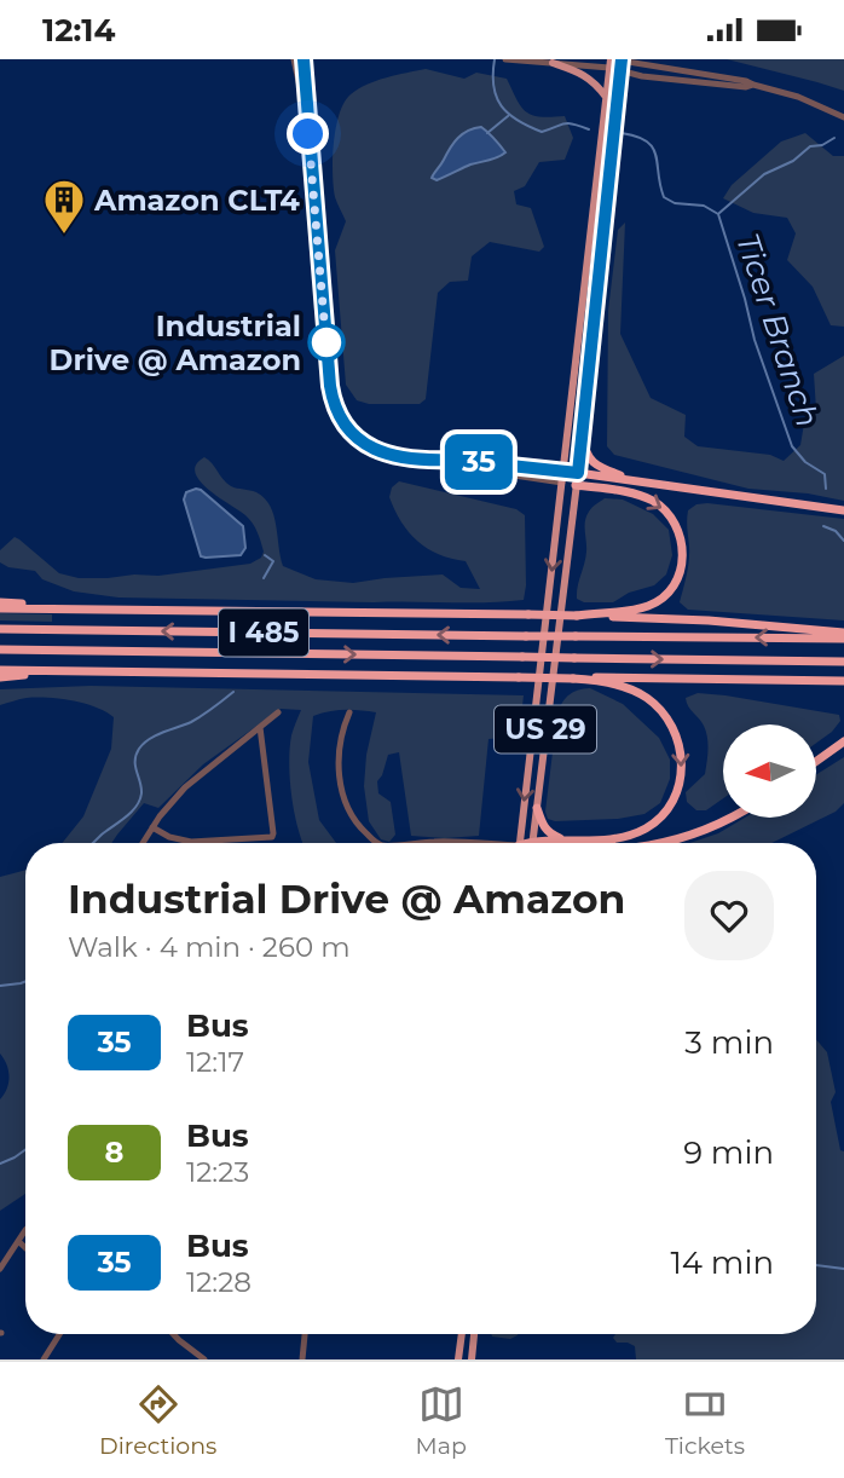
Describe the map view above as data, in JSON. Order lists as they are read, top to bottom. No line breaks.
{"streets":{"highway":["I 485"],"main road":["US 29"]},"water":["Ticer Branch"],"places":{"building":["Amazon CLT4"],"other":["Industrial Drive @ Amazon"]},"lines":["bus line 35"],"north":"left","page":{"status":"12:14","on_map":"35","heading":["Industrial Drive @ Amazon","Walk · 4 min · 260 m"],"list":[{"mark":"35","name":"Bus","note":"12:17","value":"3 min"},{"mark":"8","name":"Bus","note":"12:23","value":"9 min"},{"mark":"35","name":"Bus","note":"12:28","value":"14 min"}],"tabs":["Directions","Map","Tickets"]}}
